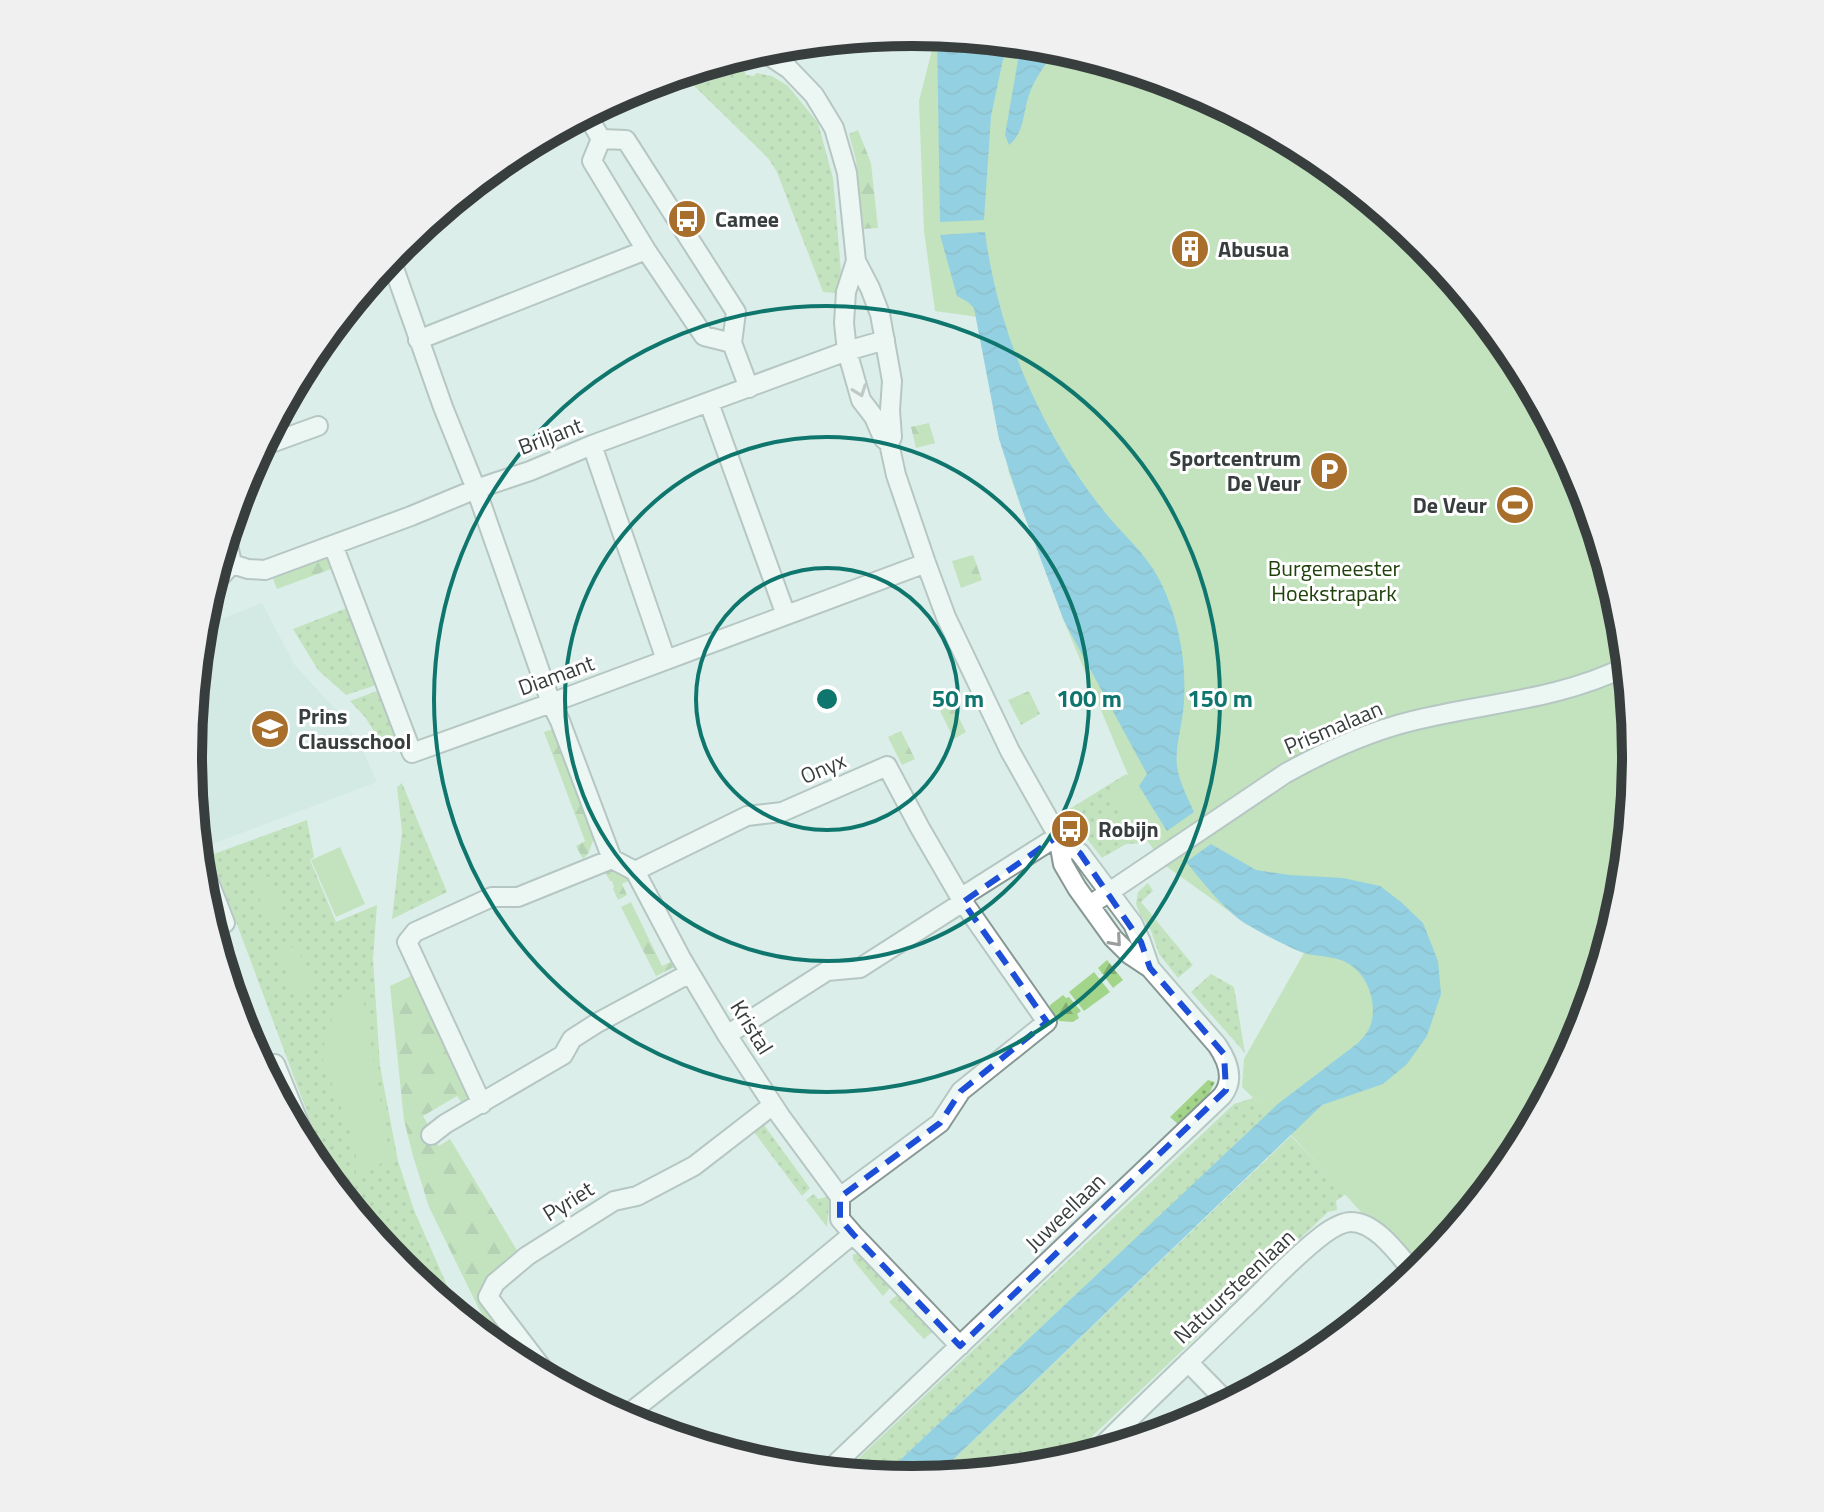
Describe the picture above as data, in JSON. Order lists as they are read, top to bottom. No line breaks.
{"streets":{"street":["Briljant","Diamant","Prismalaan","Onyx","Kristal","Pyriet","Juweellaan","Natuursteenlaan"]},"crossings":[["Briljant","Diamant"],["Briljant","Juweellaan"],["Diamant","Juweellaan"],["Prismalaan","Juweellaan"],["Onyx","Kristal"],["Kristal","Pyriet"],["Kristal","Juweellaan"]],"parks":["Burgemeester Hoekstrapark"],"places":{"bus stop":["Camee","Robijn"],"building":["Abusua"],"parking":["Sportcentrum De Veur"],"sports":["De Veur"],"school or university":["Prins Clausschool"]},"rings":["50 m","100 m","150 m"]}
